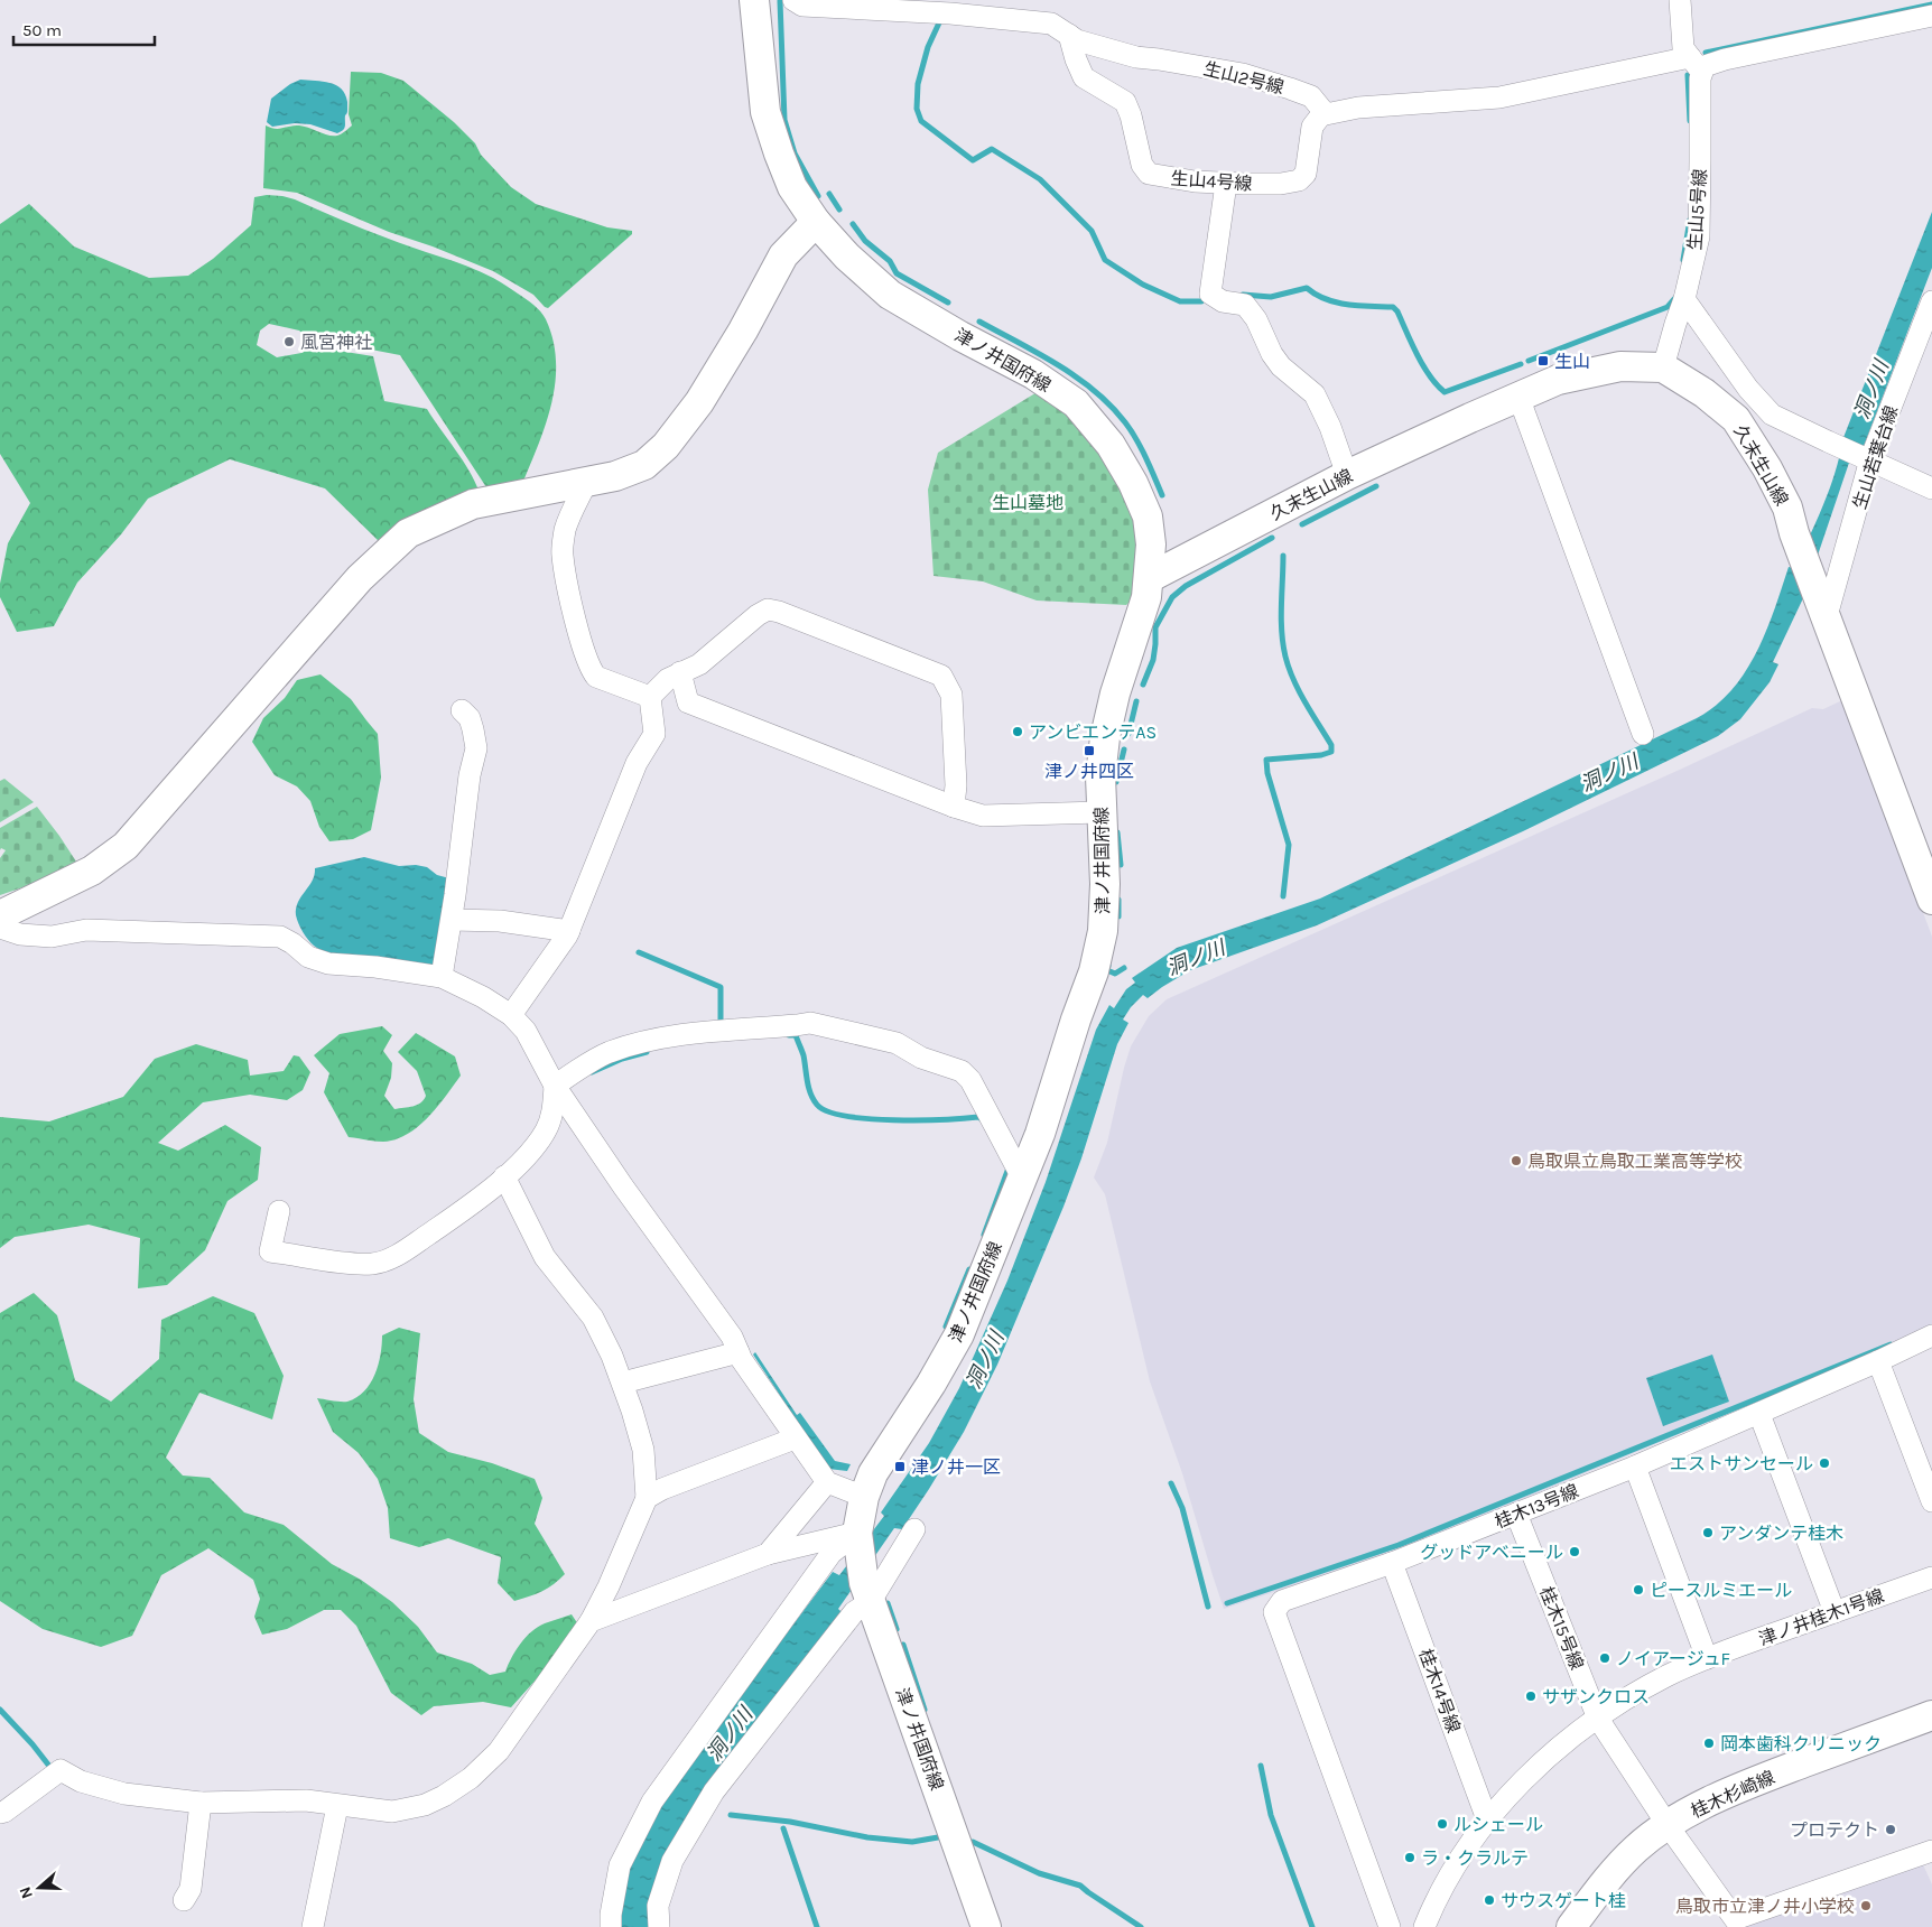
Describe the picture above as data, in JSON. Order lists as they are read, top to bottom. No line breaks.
{"streets":{"street":["生山2号線","生山4号線","生山5号線","津ノ井国府線","生山若葉台線","久末生山線","桂木13号線","津ノ井桂木1号線","桂木15号線","桂木14号線","桂木杉崎線"]},"crossings":[["生山2号線","生山4号線"],["生山5号線","久末生山線"],["津ノ井国府線","久末生山線"],["生山若葉台線","久末生山線"],["桂木13号線","桂木15号線"],["桂木13号線","桂木14号線"],["津ノ井桂木1号線","桂木15号線"],["津ノ井桂木1号線","桂木14号線"],["桂木15号線","桂木杉崎線"]],"water":["洞ノ川"],"parks":["生山墓地"],"places":{"other":["風宮神社","アンビエンテAS","鳥取県立鳥取工業高等学校","エストサンセール","アンダンテ桂木","グッドアベニール","ピースルミエール","ノイアージュF","サザンクロス","岡本歯科クリニック","ルシェール","プロテクト","ラ・クラルテ","サウスゲート桂","鳥取市立津ノ井小学校"],"transit":["生山","津ノ井四区","津ノ井一区"]},"scale_bar":"50 m","north":"left"}
